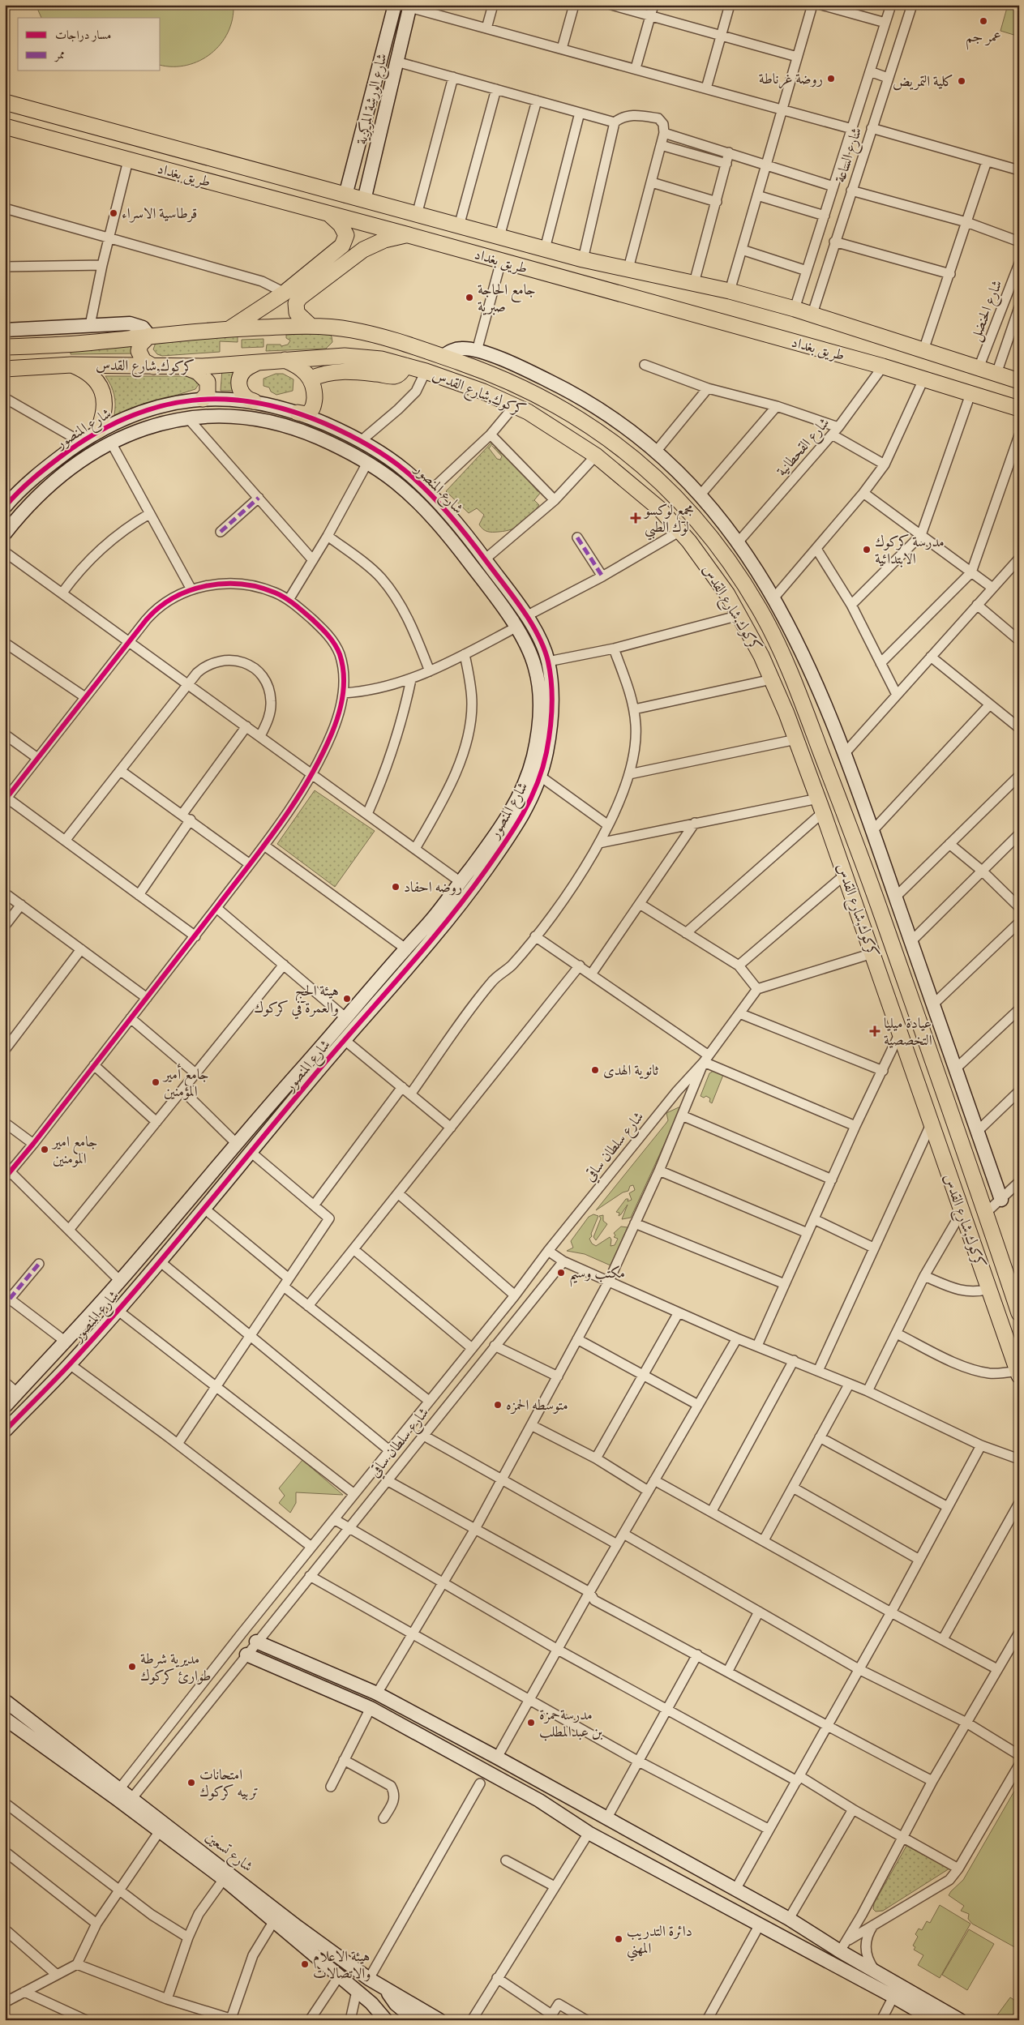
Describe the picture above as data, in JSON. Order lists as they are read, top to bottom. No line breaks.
{"streets":{"main road":["طريق بغداد","كركوك,شارع القدس"],"street":["شارع الورشة المركزية","شارع الساعة","شارع الحنضل","شارع المنصور","شارع القحطانية","شارع سلطان ساقي","شارع تسعين"]},"crossings":[["شارع الورشة المركزية","طريق بغداد"],["شارع الساعة","طريق بغداد"],["طريق بغداد","شارع الحنضل"],["طريق بغداد","شارع القحطانية"],["كركوك,شارع القدس","شارع المنصور"],["شارع سلطان ساقي","شارع تسعين"]],"places":{"other":["عمر جم","روضة غرناطة","كلية التمريض","قرطاسية الاسراء","جامع الحاجة صبرية","مدرسة كركوك الابتدائية","روضه احفاد","هيئة الحج والعمرة في كركوك","ثانوية الهدى","جامع أمير المؤمنين","جامع امير المومنين","مكتب وسيم","متوسطه الحمزه","مديرية شرطة طوارئ كركوك","مدرسةحمزة بن عبدالمطلب","امتحانات تربيه كركوك","دائرة التدريب المهني","هيئة الاعلام والاتصالات"],"health":["مجمع لوكسو لوك الطبي","عيادة ميليا التخصصية"]},"legend":["مسار دراجات","ممر"]}
